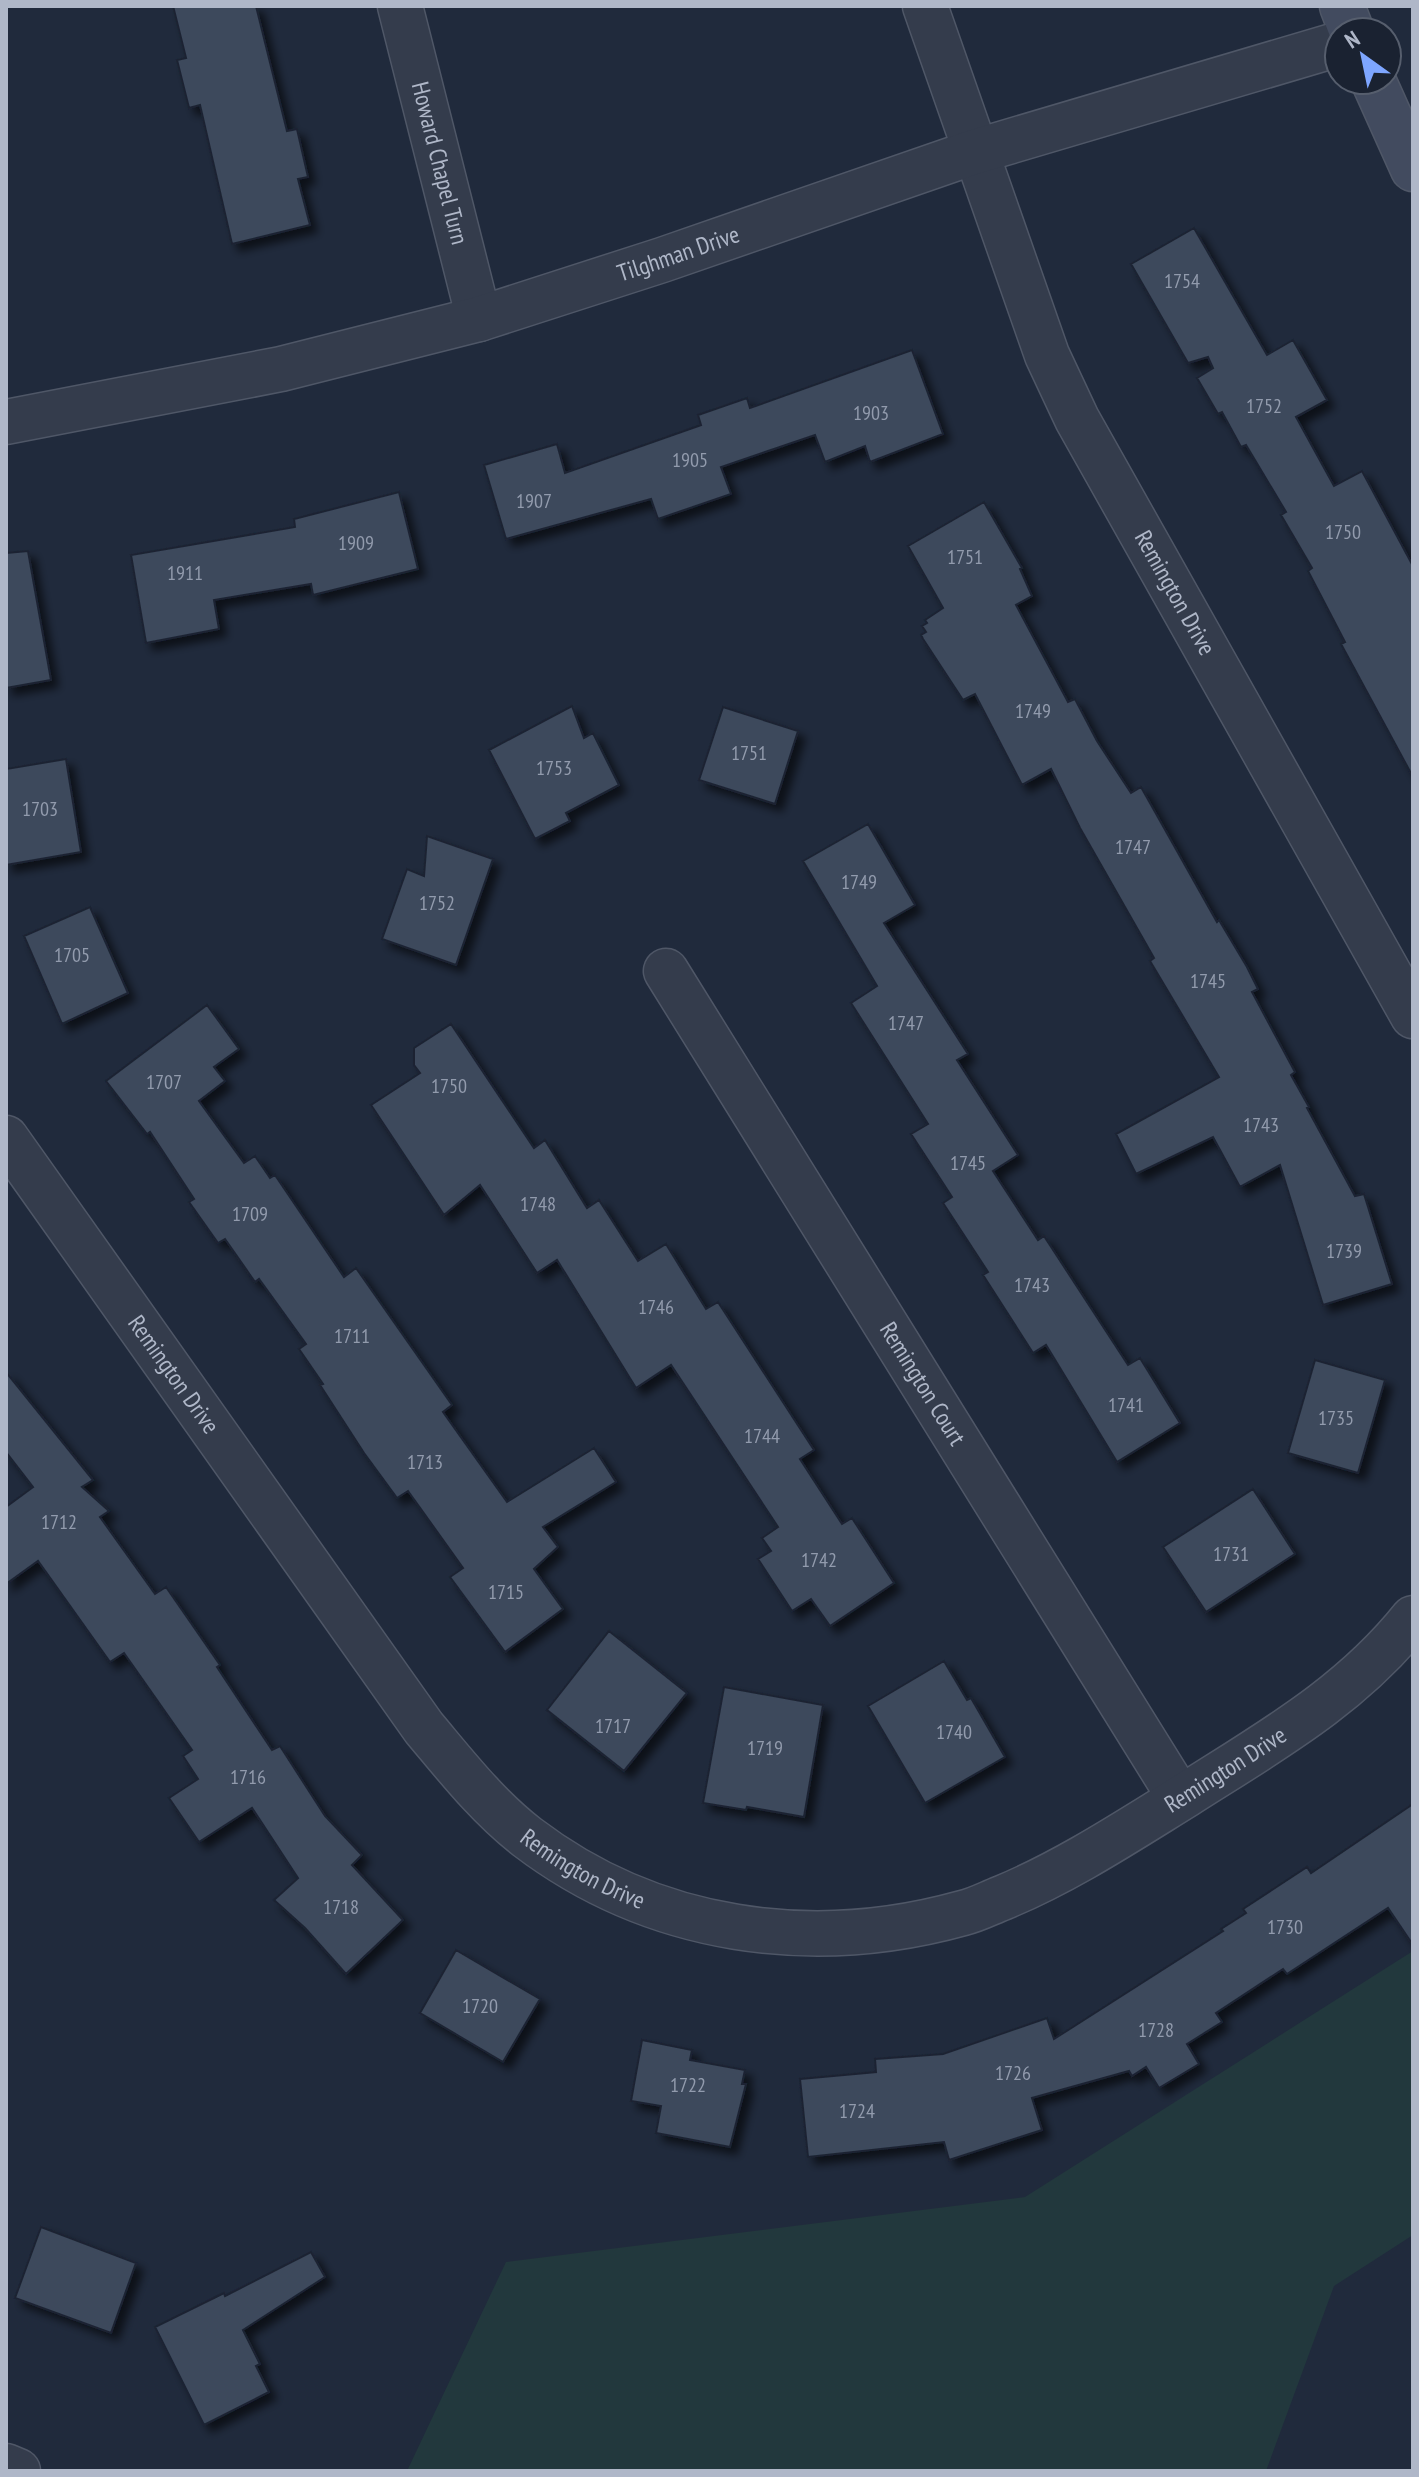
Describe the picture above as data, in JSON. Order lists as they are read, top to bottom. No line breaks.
{"streets":{"street":["Howard Chapel Turn","Tilghman Drive","Remington Drive","Remington Court"]},"crossings":[["Howard Chapel Turn","Tilghman Drive"],["Tilghman Drive","Remington Drive"],["Remington Drive","Remington Court"]],"house_numbers":["1754","1752","1903","1905","1907","1750","1909","1751","1911","1749","1751","1753","1703","1747","1749","1752","1705","1745","1747","1707","1750","1743","1745","1748","1709","1739","1743","1746","1711","1741","1735","1744","1713","1712","1731","1742","1715","1717","1740","1719","1716","1718","1730","1720","1728","1726","1722","1724"],"north":"top left"}
